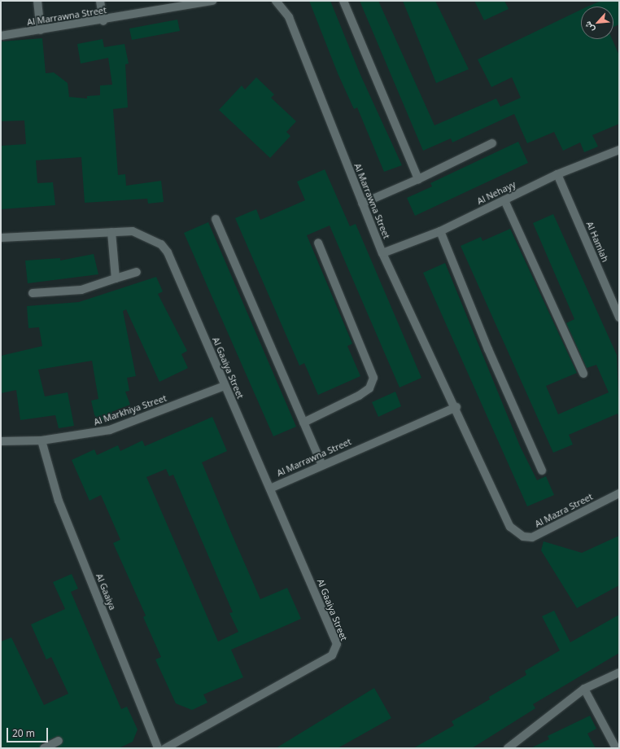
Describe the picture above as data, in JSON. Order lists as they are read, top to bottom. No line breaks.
{"streets":{"street":["Al Marrawna Street","Al Nehayy","Al Hamlah","Al Gaaiya Street","Al Markhiya Street","Al Mazra Street","Al Gaaiya"]},"crossings":[["Al Marrawna Street","Al Nehayy"],["Al Marrawna Street","Al Gaaiya Street"],["Al Marrawna Street","Al Mazra Street"],["Al Nehayy","Al Hamlah"],["Al Gaaiya Street","Al Markhiya Street"],["Al Markhiya Street","Al Gaaiya"]],"scale_bar":"20 m","north":"bottom left"}
